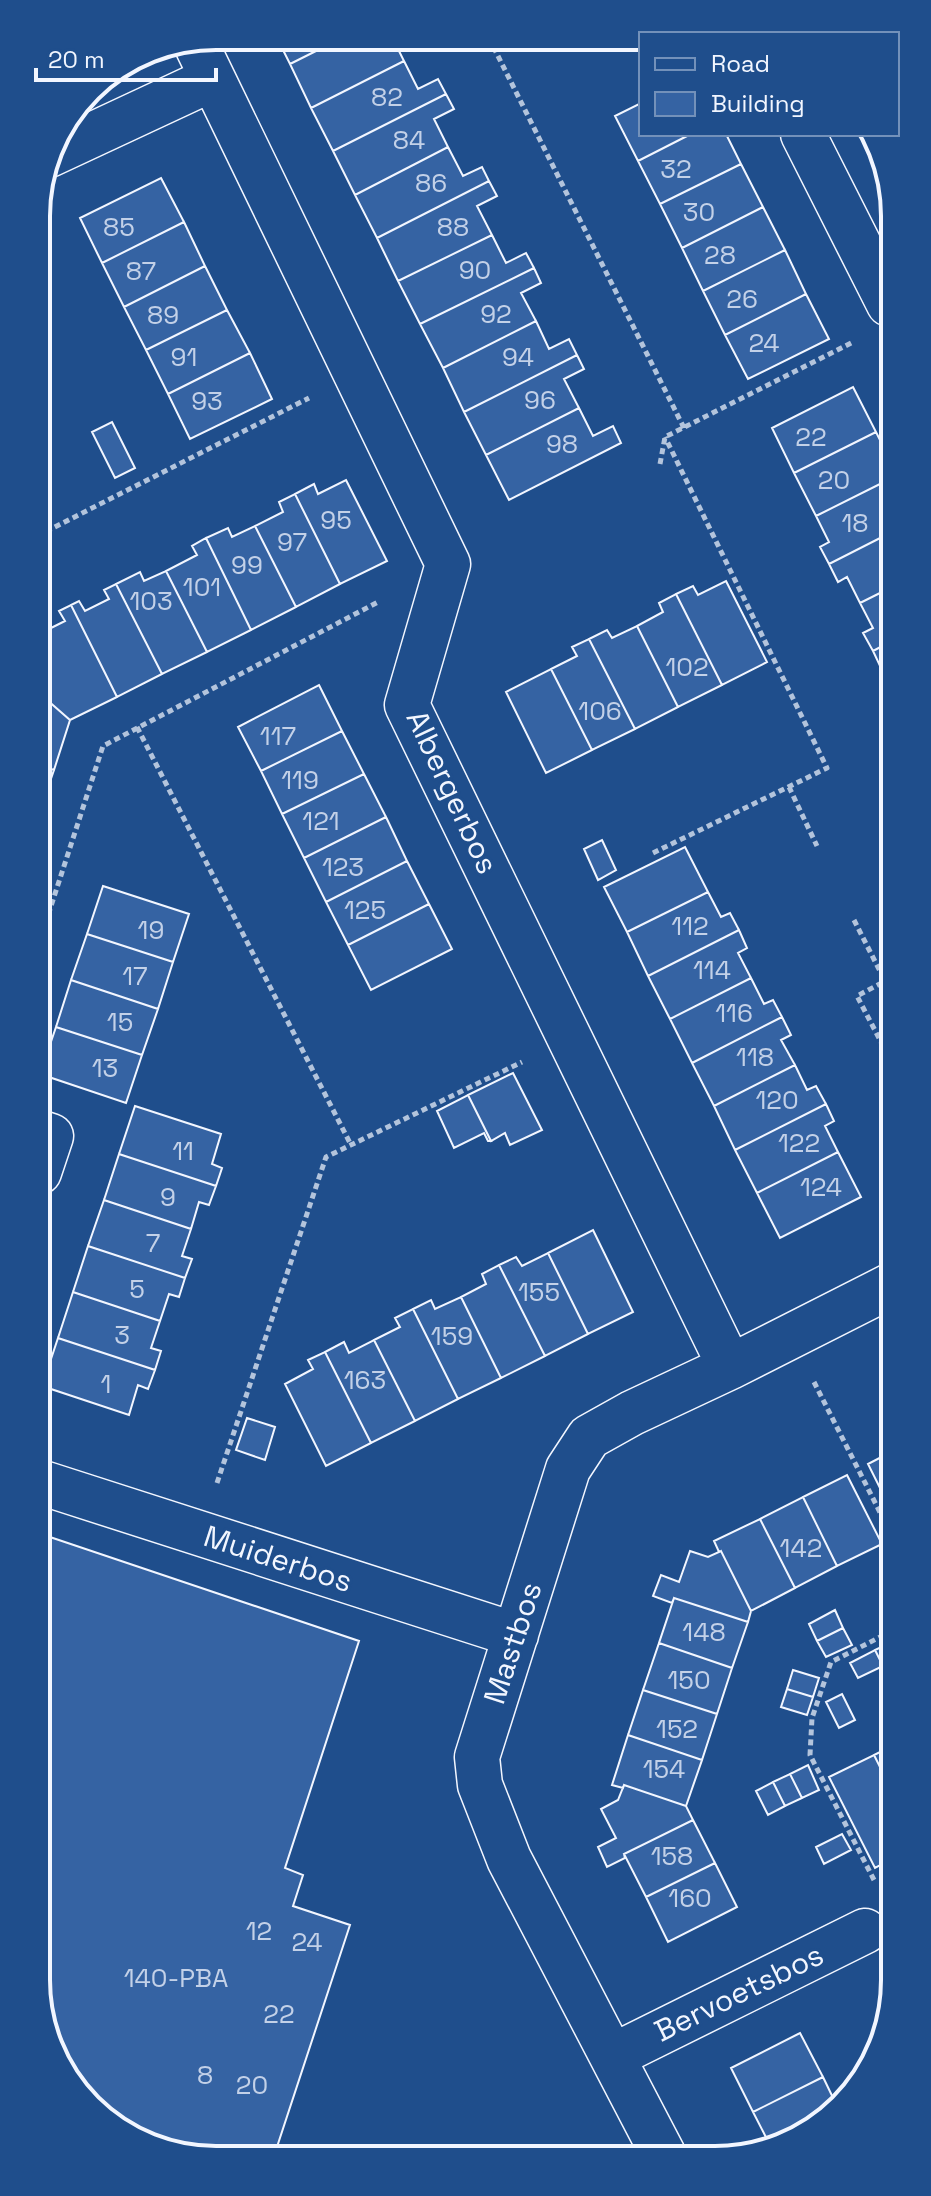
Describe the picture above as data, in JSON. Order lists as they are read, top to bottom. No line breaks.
{"streets":{"street":["Albergerbos","Muiderbos","Mastbos","Bervoetsbos"]},"crossings":[["Albergerbos","Mastbos"],["Muiderbos","Mastbos"],["Mastbos","Bervoetsbos"]],"house_numbers":["82","84","32","86","30","85","88","28","90","87","26","92","89","24","91","94","96","93","22","98","20","95","18","97","99","101","103","102","106","117","119","121","123","125","112","19","114","17","116","15","118","13","120","122","11","124","9","7","5","155","3","159","163","1","142","148","150","152","154","158","160","12","24","140-PBA","22","8","20"],"legend":["Road","Building"],"scale_bar":"20 m"}
